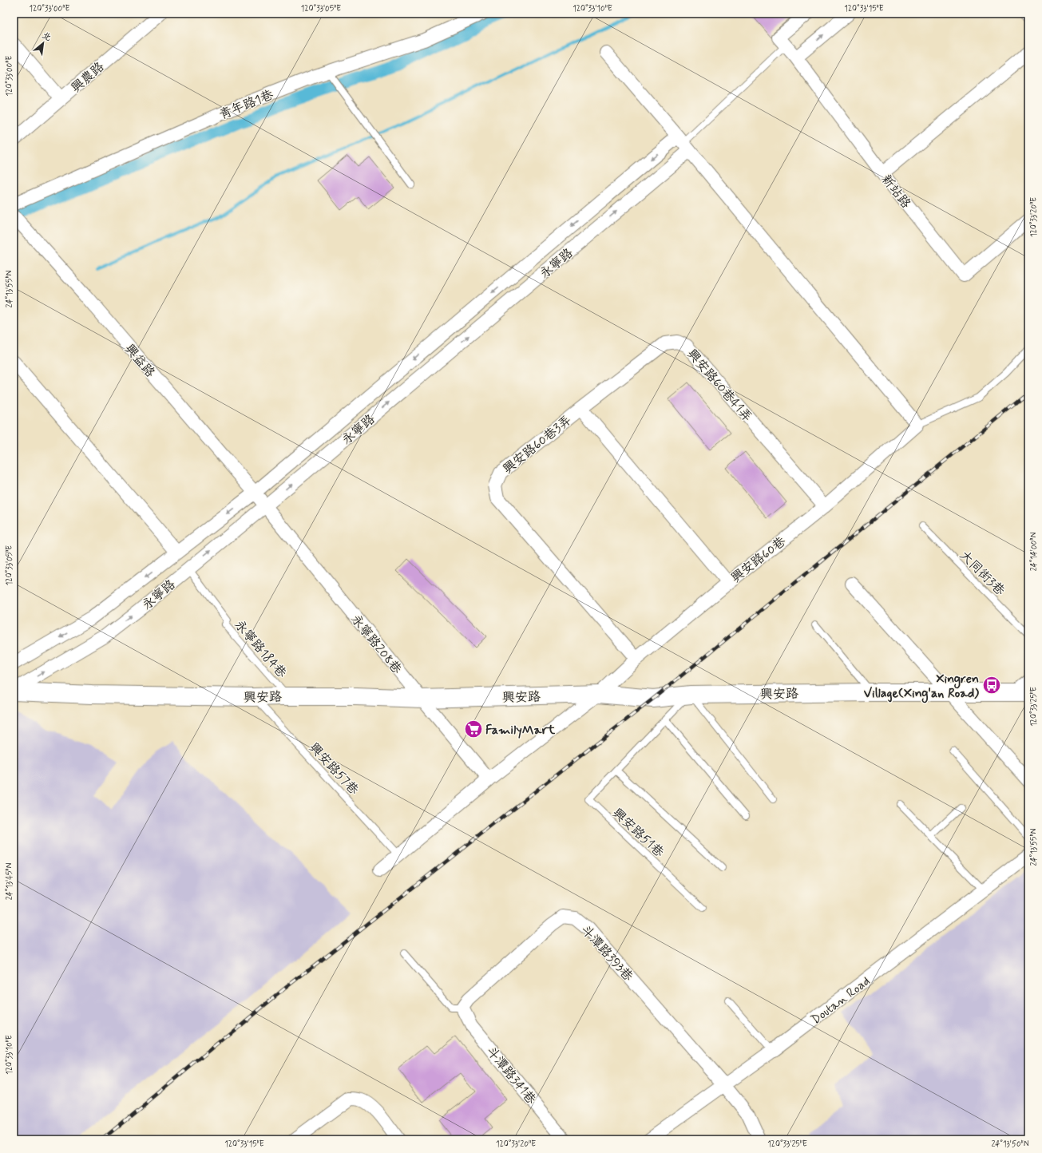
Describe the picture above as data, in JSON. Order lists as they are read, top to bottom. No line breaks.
{"streets":{"street":["興農路","青年路1巷","新站路","永寧路","興益路","興安路60巷41弄","興安路60巷3弄","興安路60巷","永寧路208巷","興安路","斗潭路393巷","Doutan Road","斗潭路341巷"],"lane":["大同街3巷","永寧路184巷","興安路57巷","興安路51巷"]},"crossings":[["永寧路","興益路"],["永寧路","永寧路208巷"],["永寧路","永寧路184巷"],["永寧路","興安路"],["興益路","永寧路208巷"],["興安路60巷41弄","興安路60巷3弄"],["興安路60巷41弄","興安路60巷"],["興安路60巷3弄","興安路60巷"],["興安路60巷","永寧路208巷"],["興安路60巷","興安路"],["興安路60巷","興安路57巷"],["永寧路208巷","興安路"],["永寧路184巷","興安路"],["興安路","興安路57巷"],["興安路","興安路51巷"],["斗潭路393巷","Doutan Road"],["斗潭路393巷","斗潭路341巷"]],"places":{"bus stop":["Xingren Village(Xing'an Road)"],"supermarket":["FamilyMart"]},"north":"top right","coordinates":["120°33'00\"E","120°33'05\"E","120°33'10\"E","120°33'15\"E","120°33'20\"E","24°13'55\"N","24°14'00\"N","120°33'25\"E","24°13'45\"N","24°13'50\"N"]}
